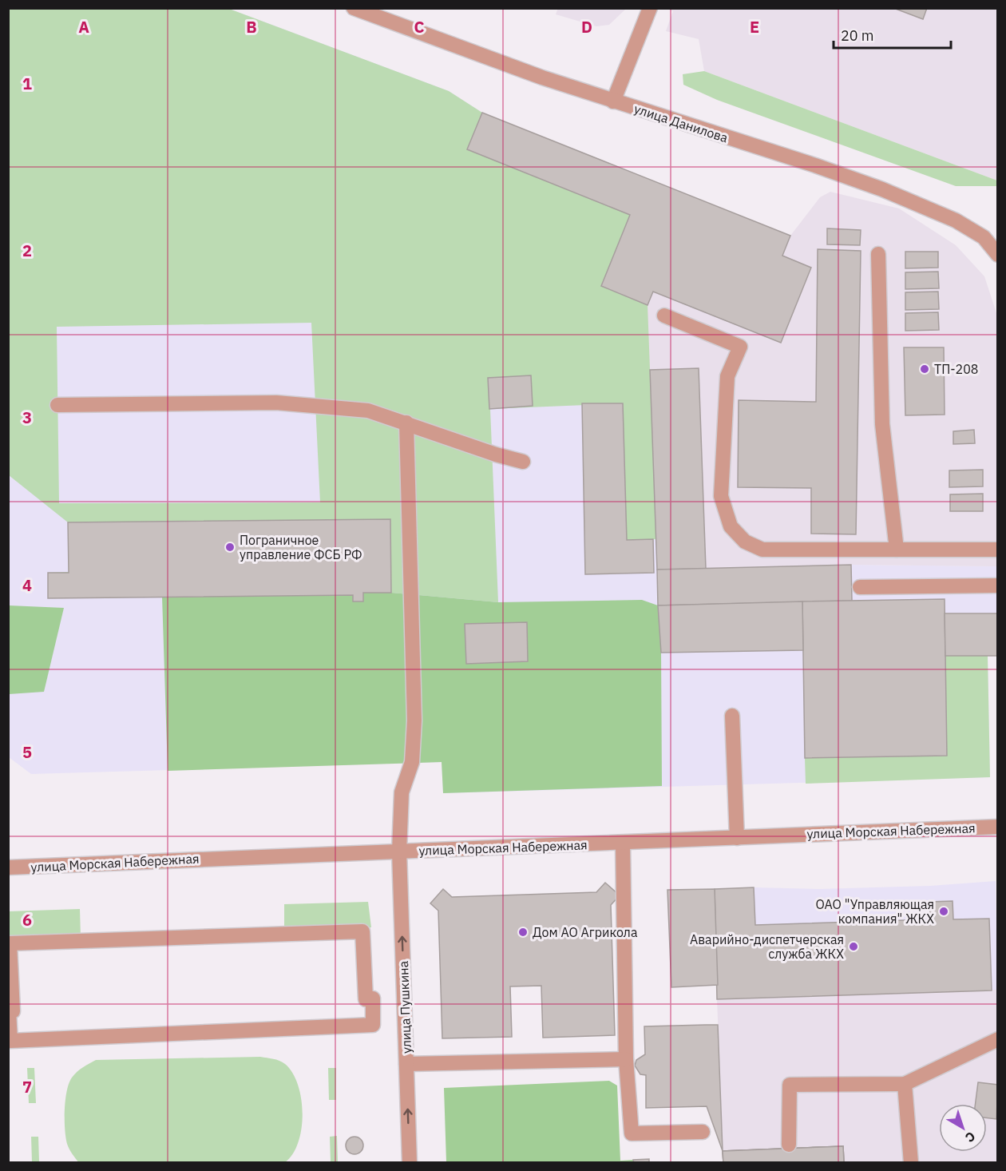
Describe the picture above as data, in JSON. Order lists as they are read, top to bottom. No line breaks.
{"streets":{"street":["улица Данилова","улица Морская Набережная","улица Пушкина"]},"crossings":[["улица Морская Набережная","улица Пушкина"]],"one_way":["улица Пушкина"],"places":["ТП-208","Пограничное управление ФСБ РФ","ОАО \"Управляющая компания\" ЖКХ","Дом АО Агрикола","Аварийно-диспетчерская служба ЖКХ"],"scale_bar":"20 m","north":"bottom right","grid":{"columns":["A","B","C","D","E"],"rows":["1","2","3","4","5","6","7"]}}
